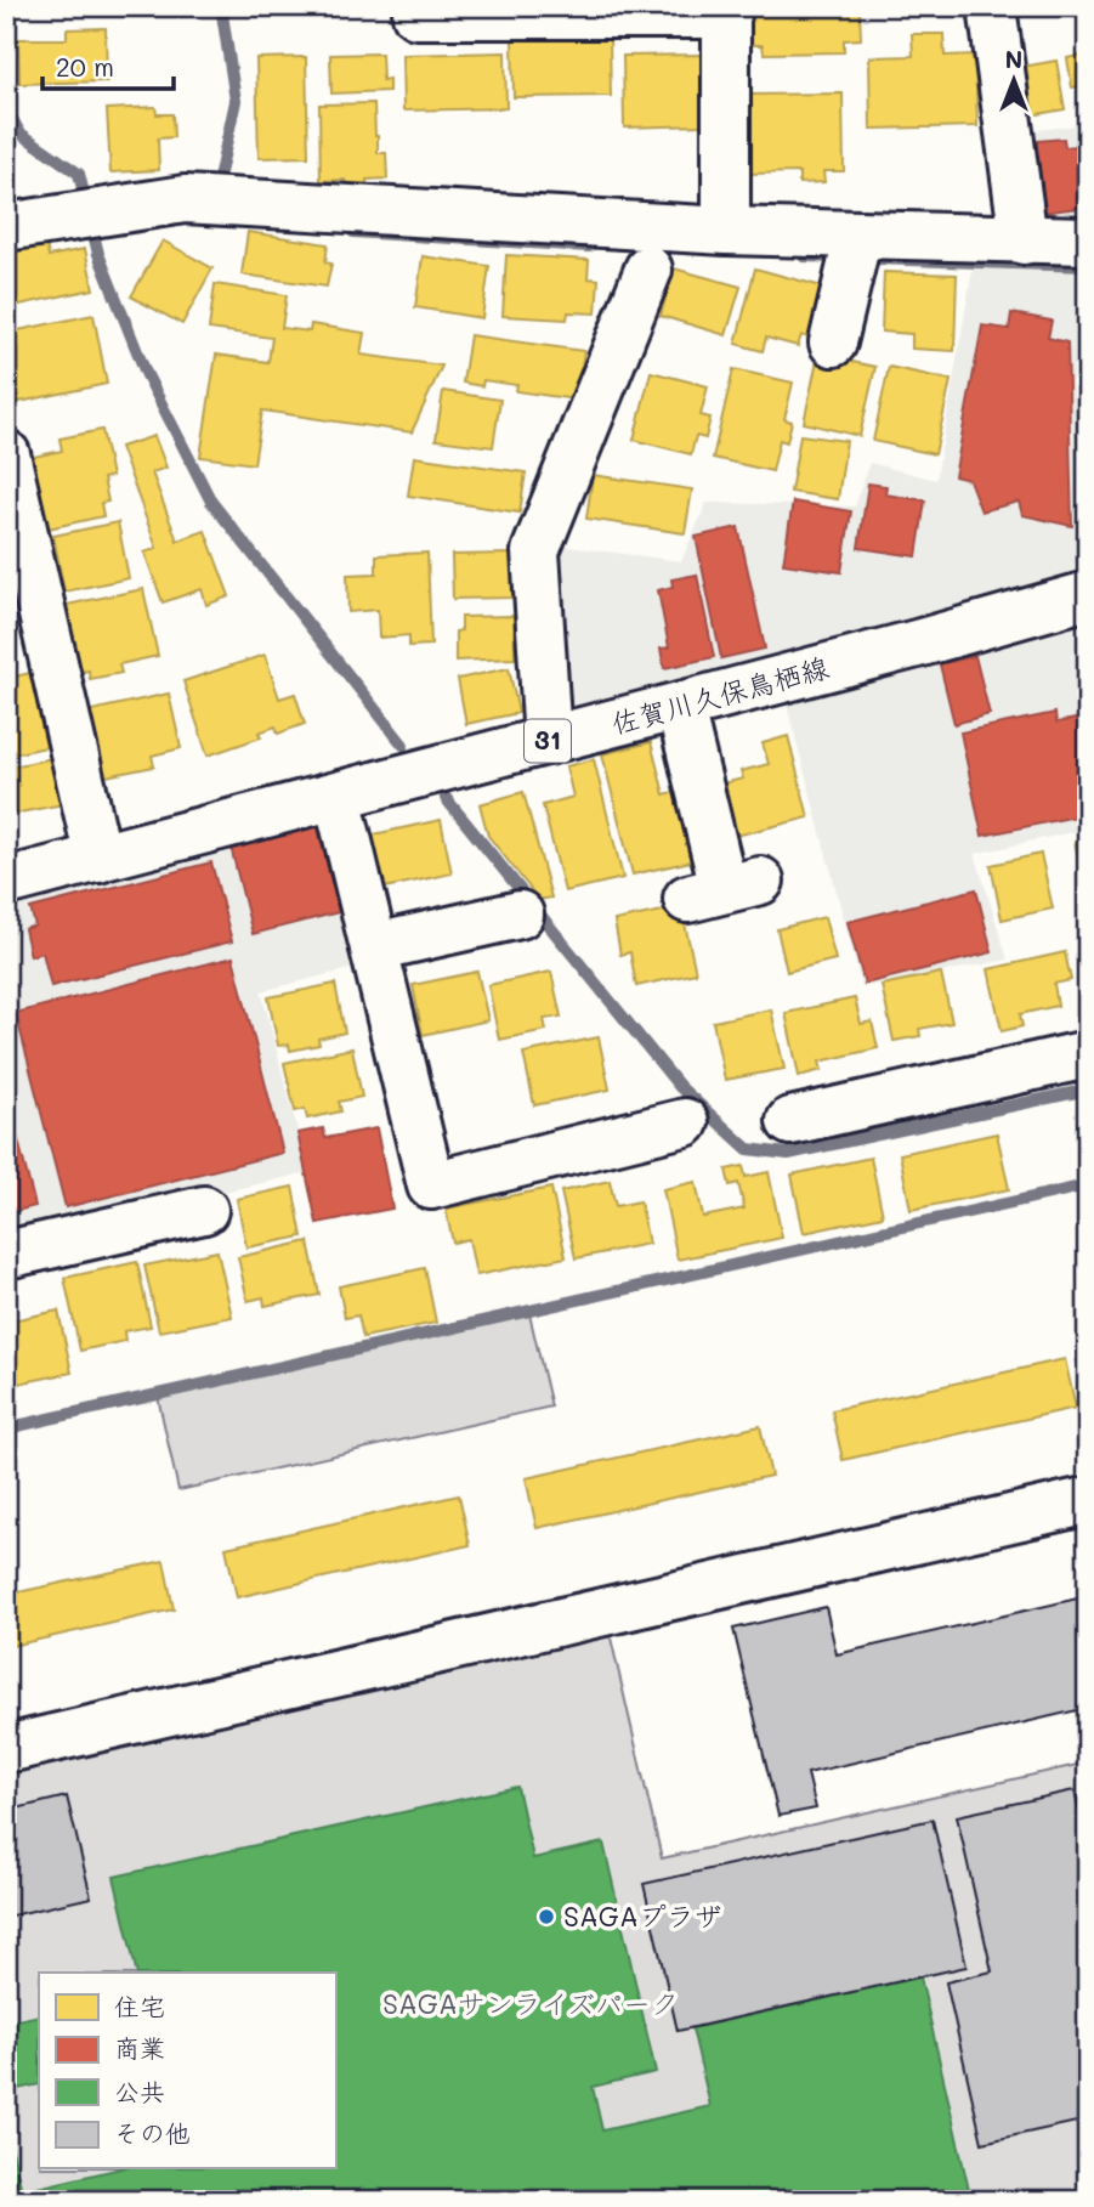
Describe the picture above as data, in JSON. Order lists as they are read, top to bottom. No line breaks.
{"streets":{"street":["佐賀川久保鳥栖線","31"]},"parks":["SAGAサンライズパーク"],"places":["SAGAプラザ"],"legend":["住宅","商業","公共","その他"],"scale_bar":"20 m","north":"top"}
